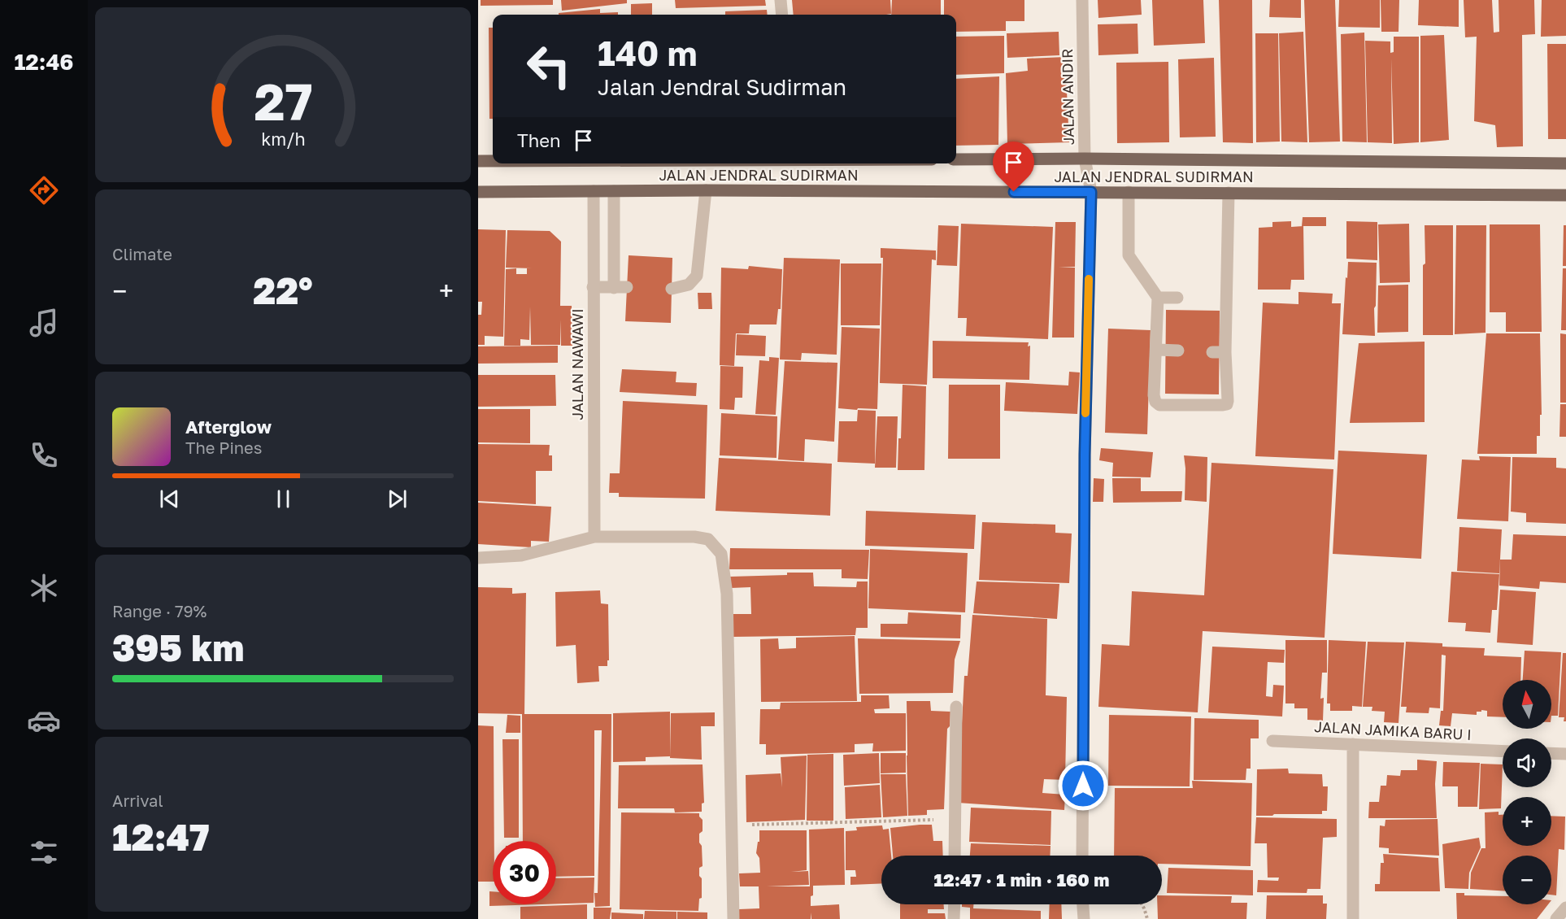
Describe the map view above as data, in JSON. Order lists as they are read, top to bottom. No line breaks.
{"streets":{"main road":["JALAN JENDRAL SUDIRMAN"],"street":["JALAN ANDIR","JALAN NAWAWI","JALAN JAMIKA BARU I"]},"crossings":[["JALAN ANDIR","JALAN JENDRAL SUDIRMAN"],["JALAN JENDRAL SUDIRMAN","JALAN NAWAWI"]],"north":"top","page":{"tabs":"12:46","turn":["140 m","Jalan Jendral Sudirman"],"then":"Then","tile":["Climate",["Range · 79%","395 km"],["Arrival","12:47"]],"heat":["−","22°","+"],"song":["Afterglow","The Pines"],"map_buttons":["+","−"],"limit":"30","trip":"12:47 · 1 min · 160 m","gauge":["27","km/h"]}}
